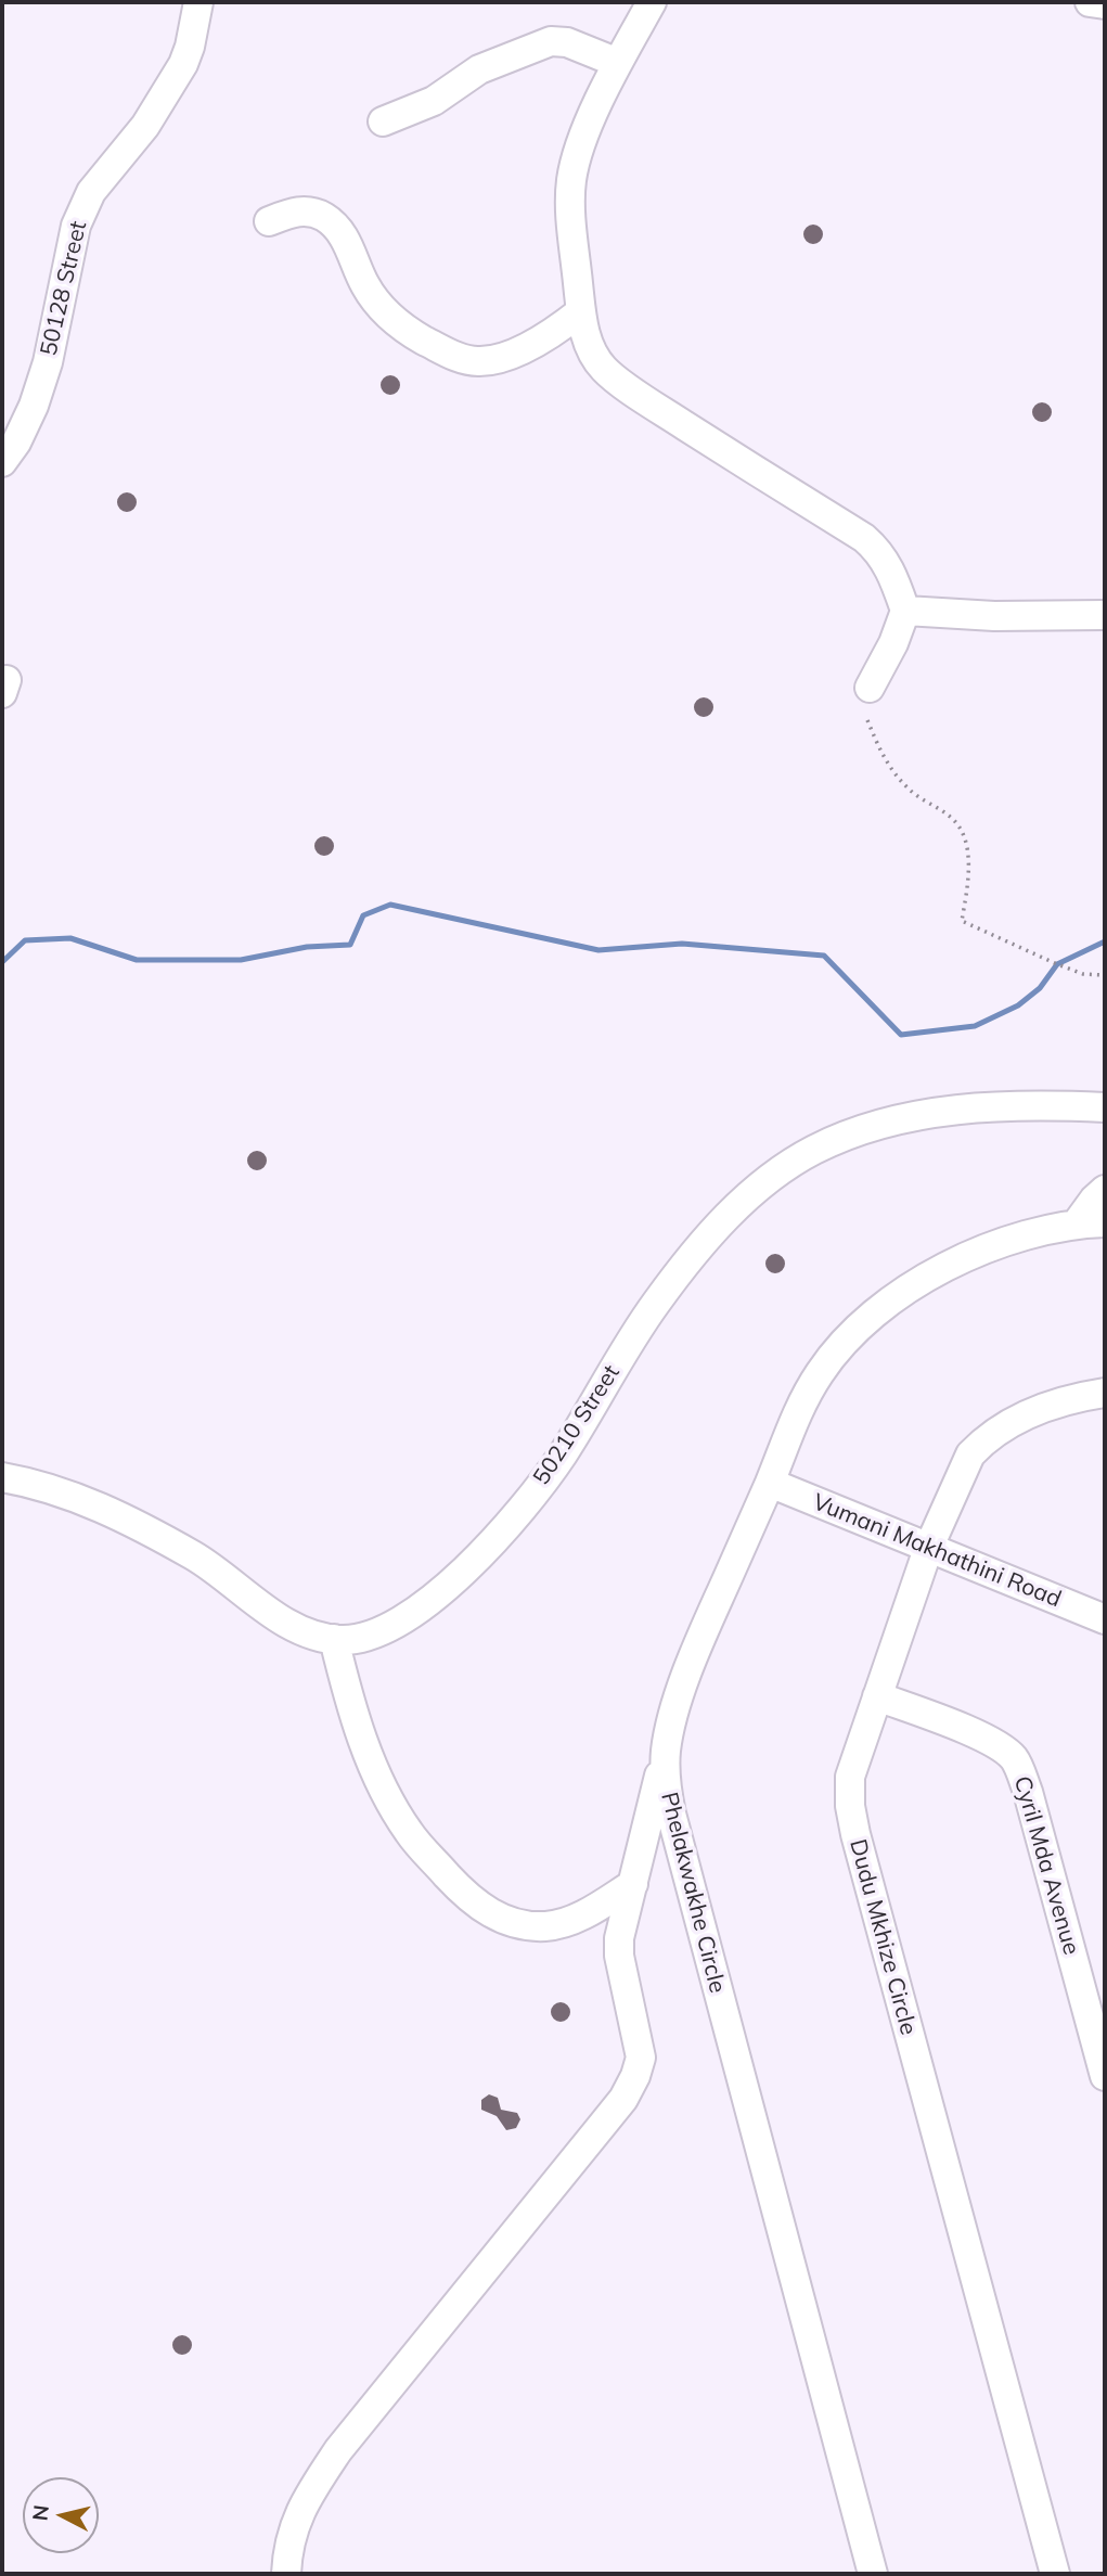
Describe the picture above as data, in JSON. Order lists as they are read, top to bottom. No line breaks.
{"streets":{"street":["50128 Street","50210 Street","Vumani Makhathini Road","Cyril Mda Avenue","Phelakwakhe Circle","Dudu Mkhize Circle"]},"crossings":[["Vumani Makhathini Road","Phelakwakhe Circle"],["Vumani Makhathini Road","Dudu Mkhize Circle"],["Cyril Mda Avenue","Dudu Mkhize Circle"]],"north":"left"}
